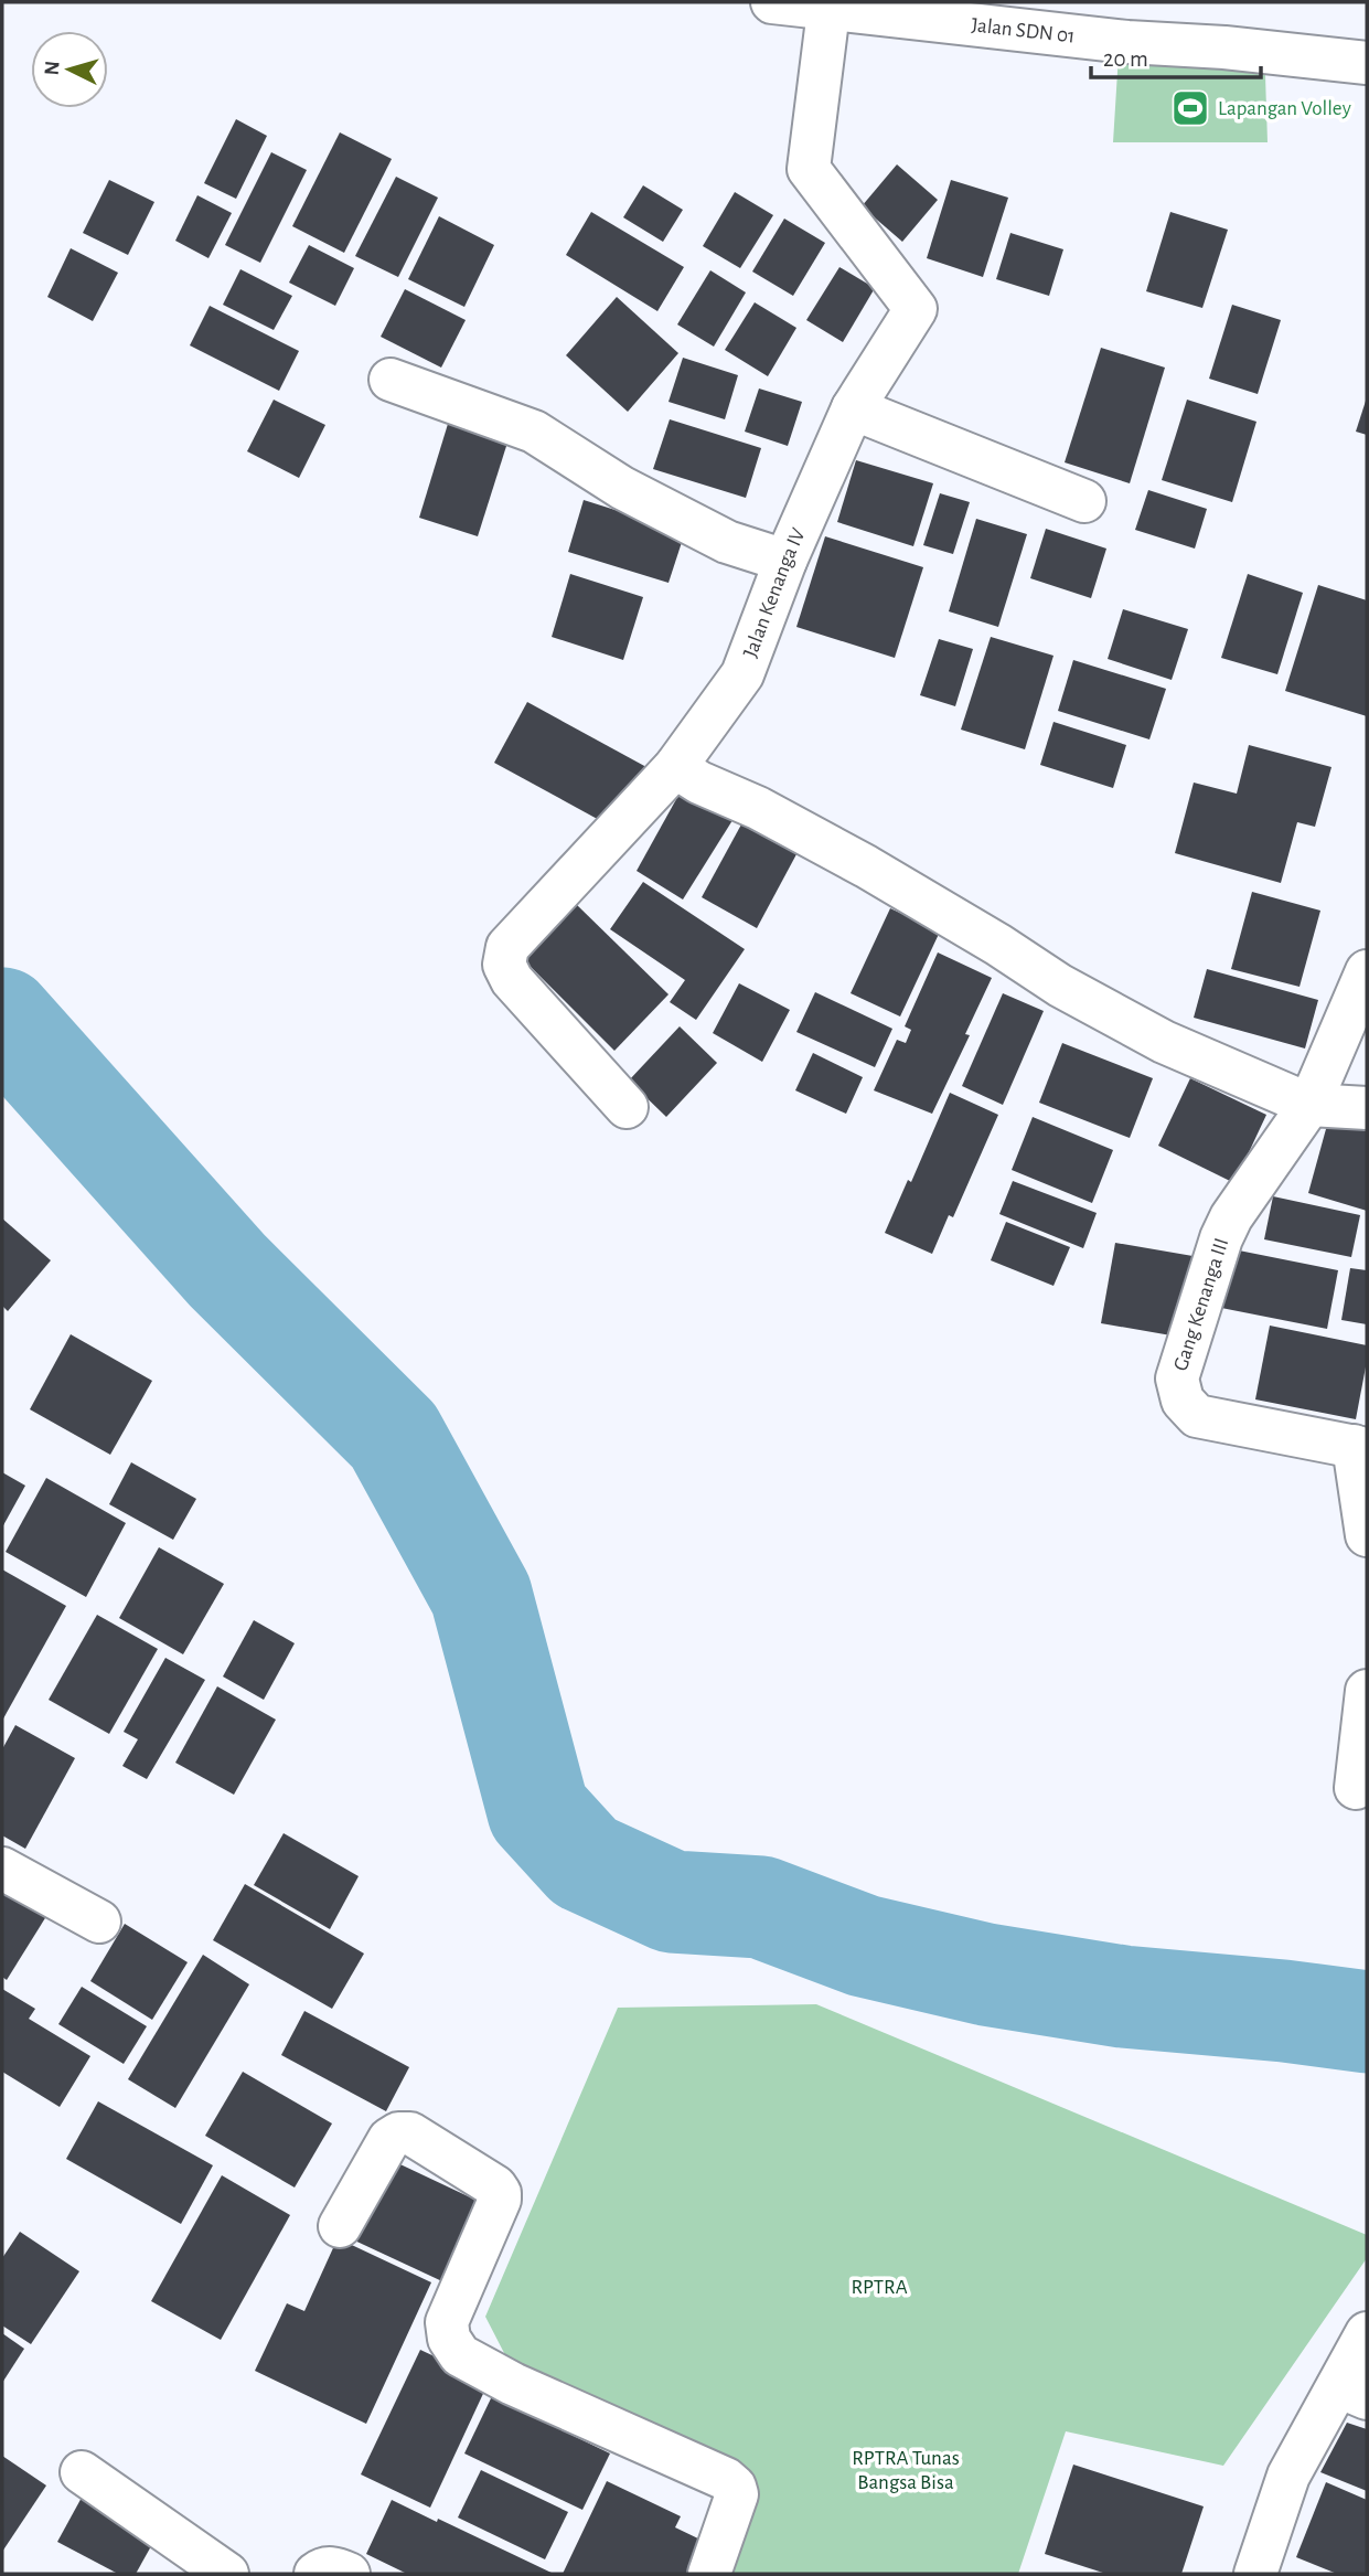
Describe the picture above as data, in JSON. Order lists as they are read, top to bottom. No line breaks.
{"streets":{"street":["Jalan SDN 01","Jalan Kenanga IV","Gang Kenanga III"]},"crossings":[["Jalan SDN 01","Jalan Kenanga IV"]],"parks":["RPTRA","RPTRA Tunas Bangsa Bisa"],"places":{"sports":["Lapangan Volley"]},"scale_bar":"20 m","north":"left"}
